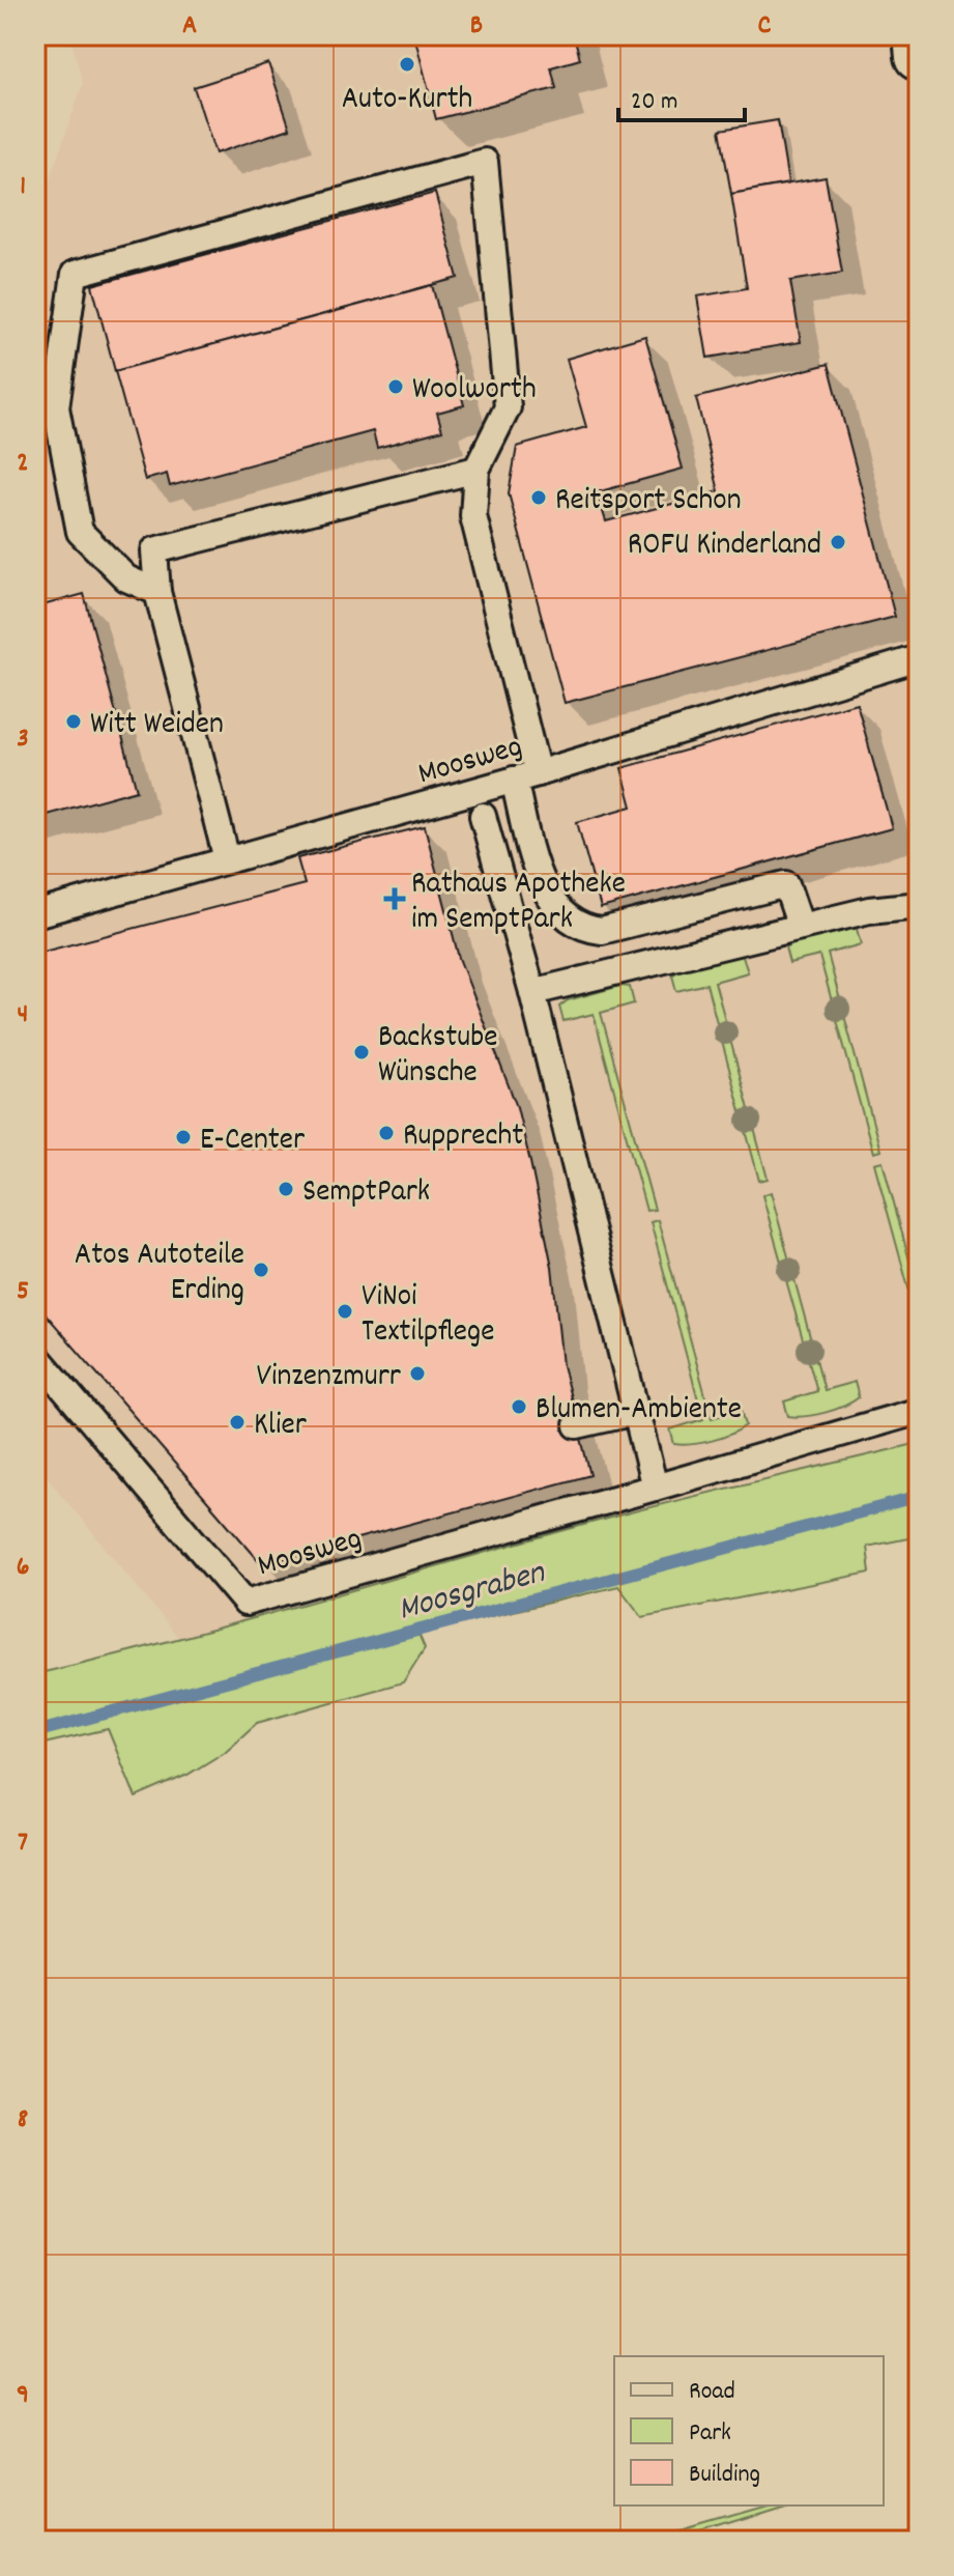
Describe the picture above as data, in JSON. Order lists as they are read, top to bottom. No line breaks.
{"streets":{"lane":["Moosweg"]},"water":["Moosgraben"],"places":{"other":["Auto-Kurth","Woolworth","Reitsport Schon","ROFU Kinderland","Witt Weiden","Backstube Wünsche","Rupprecht","E-Center","SemptPark","Atos Autoteile Erding","ViNoi Textilpflege","Vinzenzmurr","Blumen-Ambiente","Klier"],"health":["Rathaus Apotheke im SemptPark"]},"legend":["Road","Park","Building"],"scale_bar":"20 m","grid":{"columns":["A","B","C"],"rows":["1","2","3","4","5","6","7","8","9"]}}
